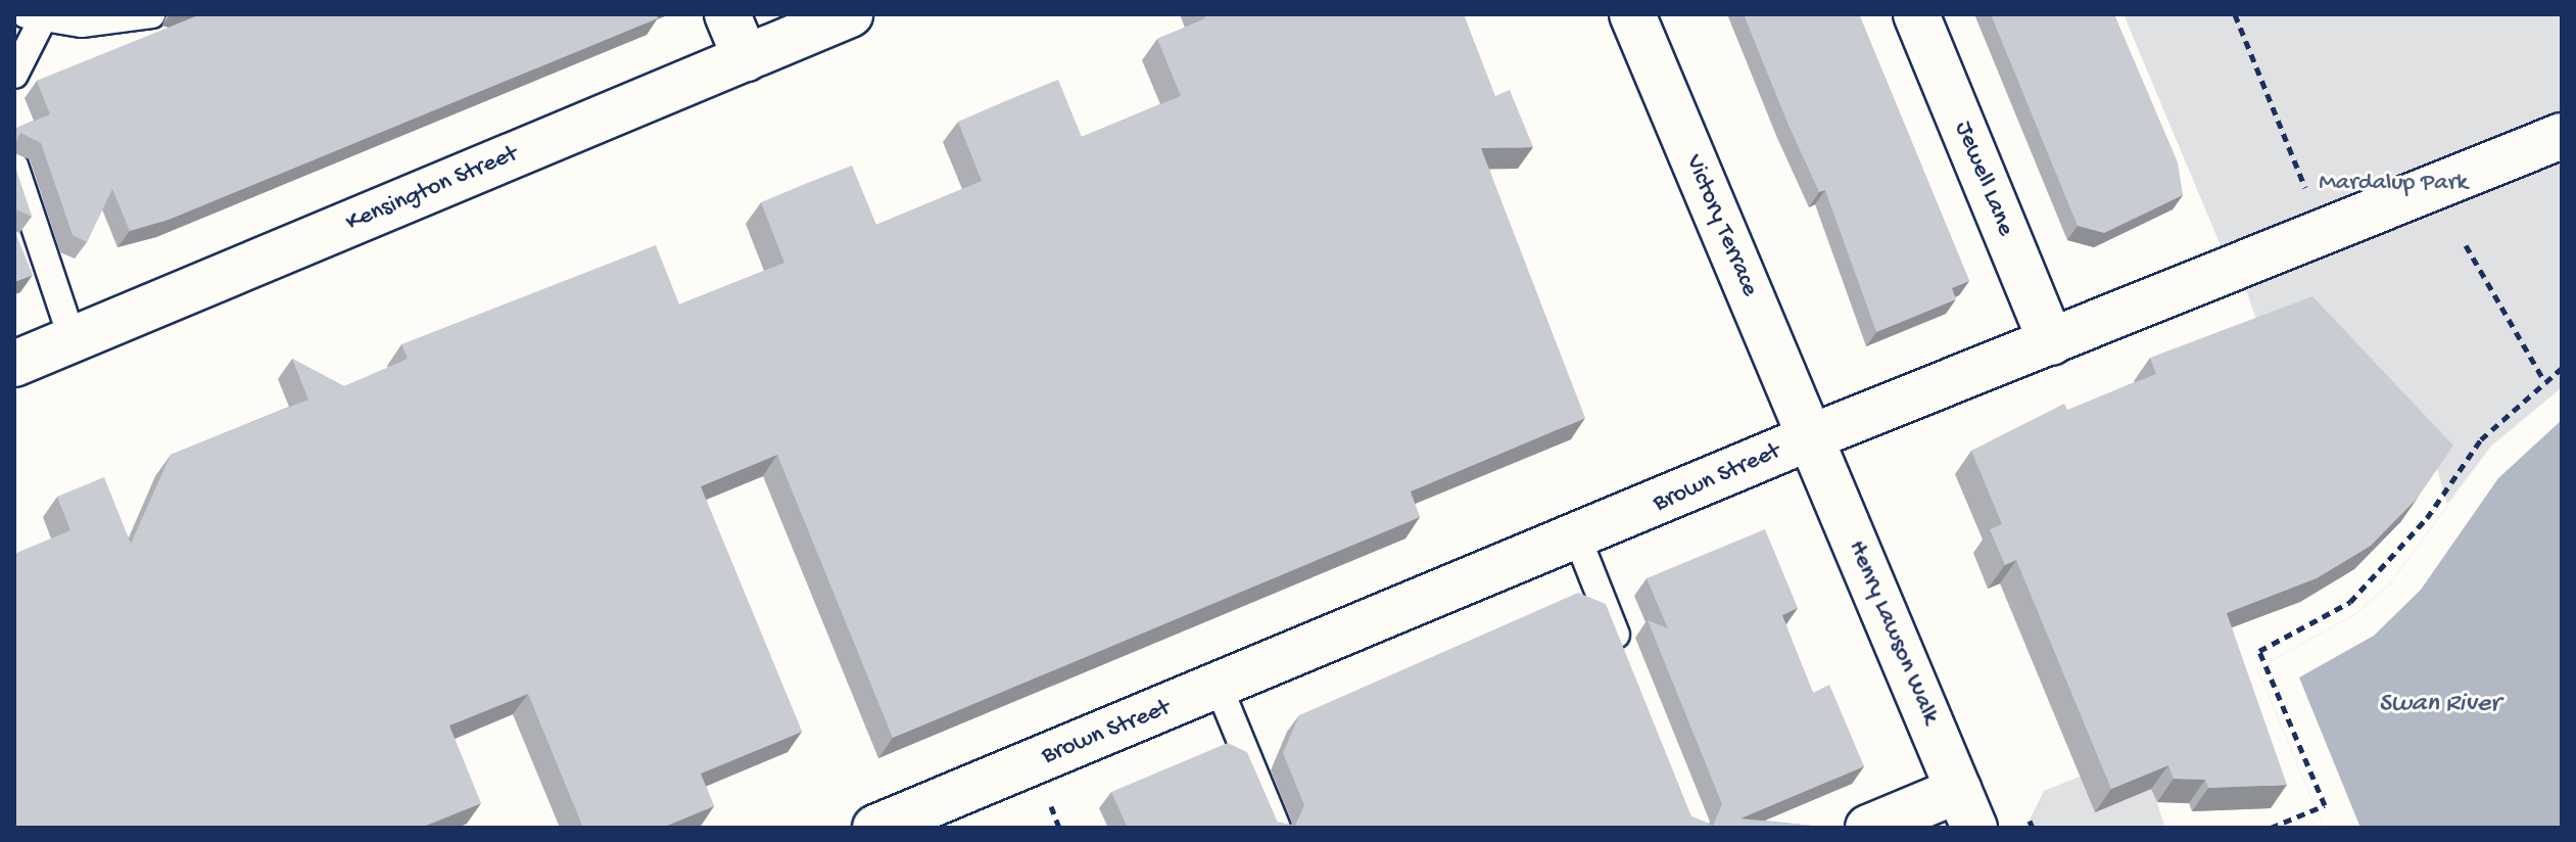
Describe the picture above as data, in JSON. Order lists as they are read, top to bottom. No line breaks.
{"streets":{"street":["Jewell Lane","Kensington Street","Victory Terrace","Brown Street","Henry Lawson Walk"]},"crossings":[["Jewell Lane","Brown Street"],["Victory Terrace","Brown Street"],["Victory Terrace","Henry Lawson Walk"],["Brown Street","Henry Lawson Walk"]],"water":["Swan River"],"parks":["Mardalup Park"]}
